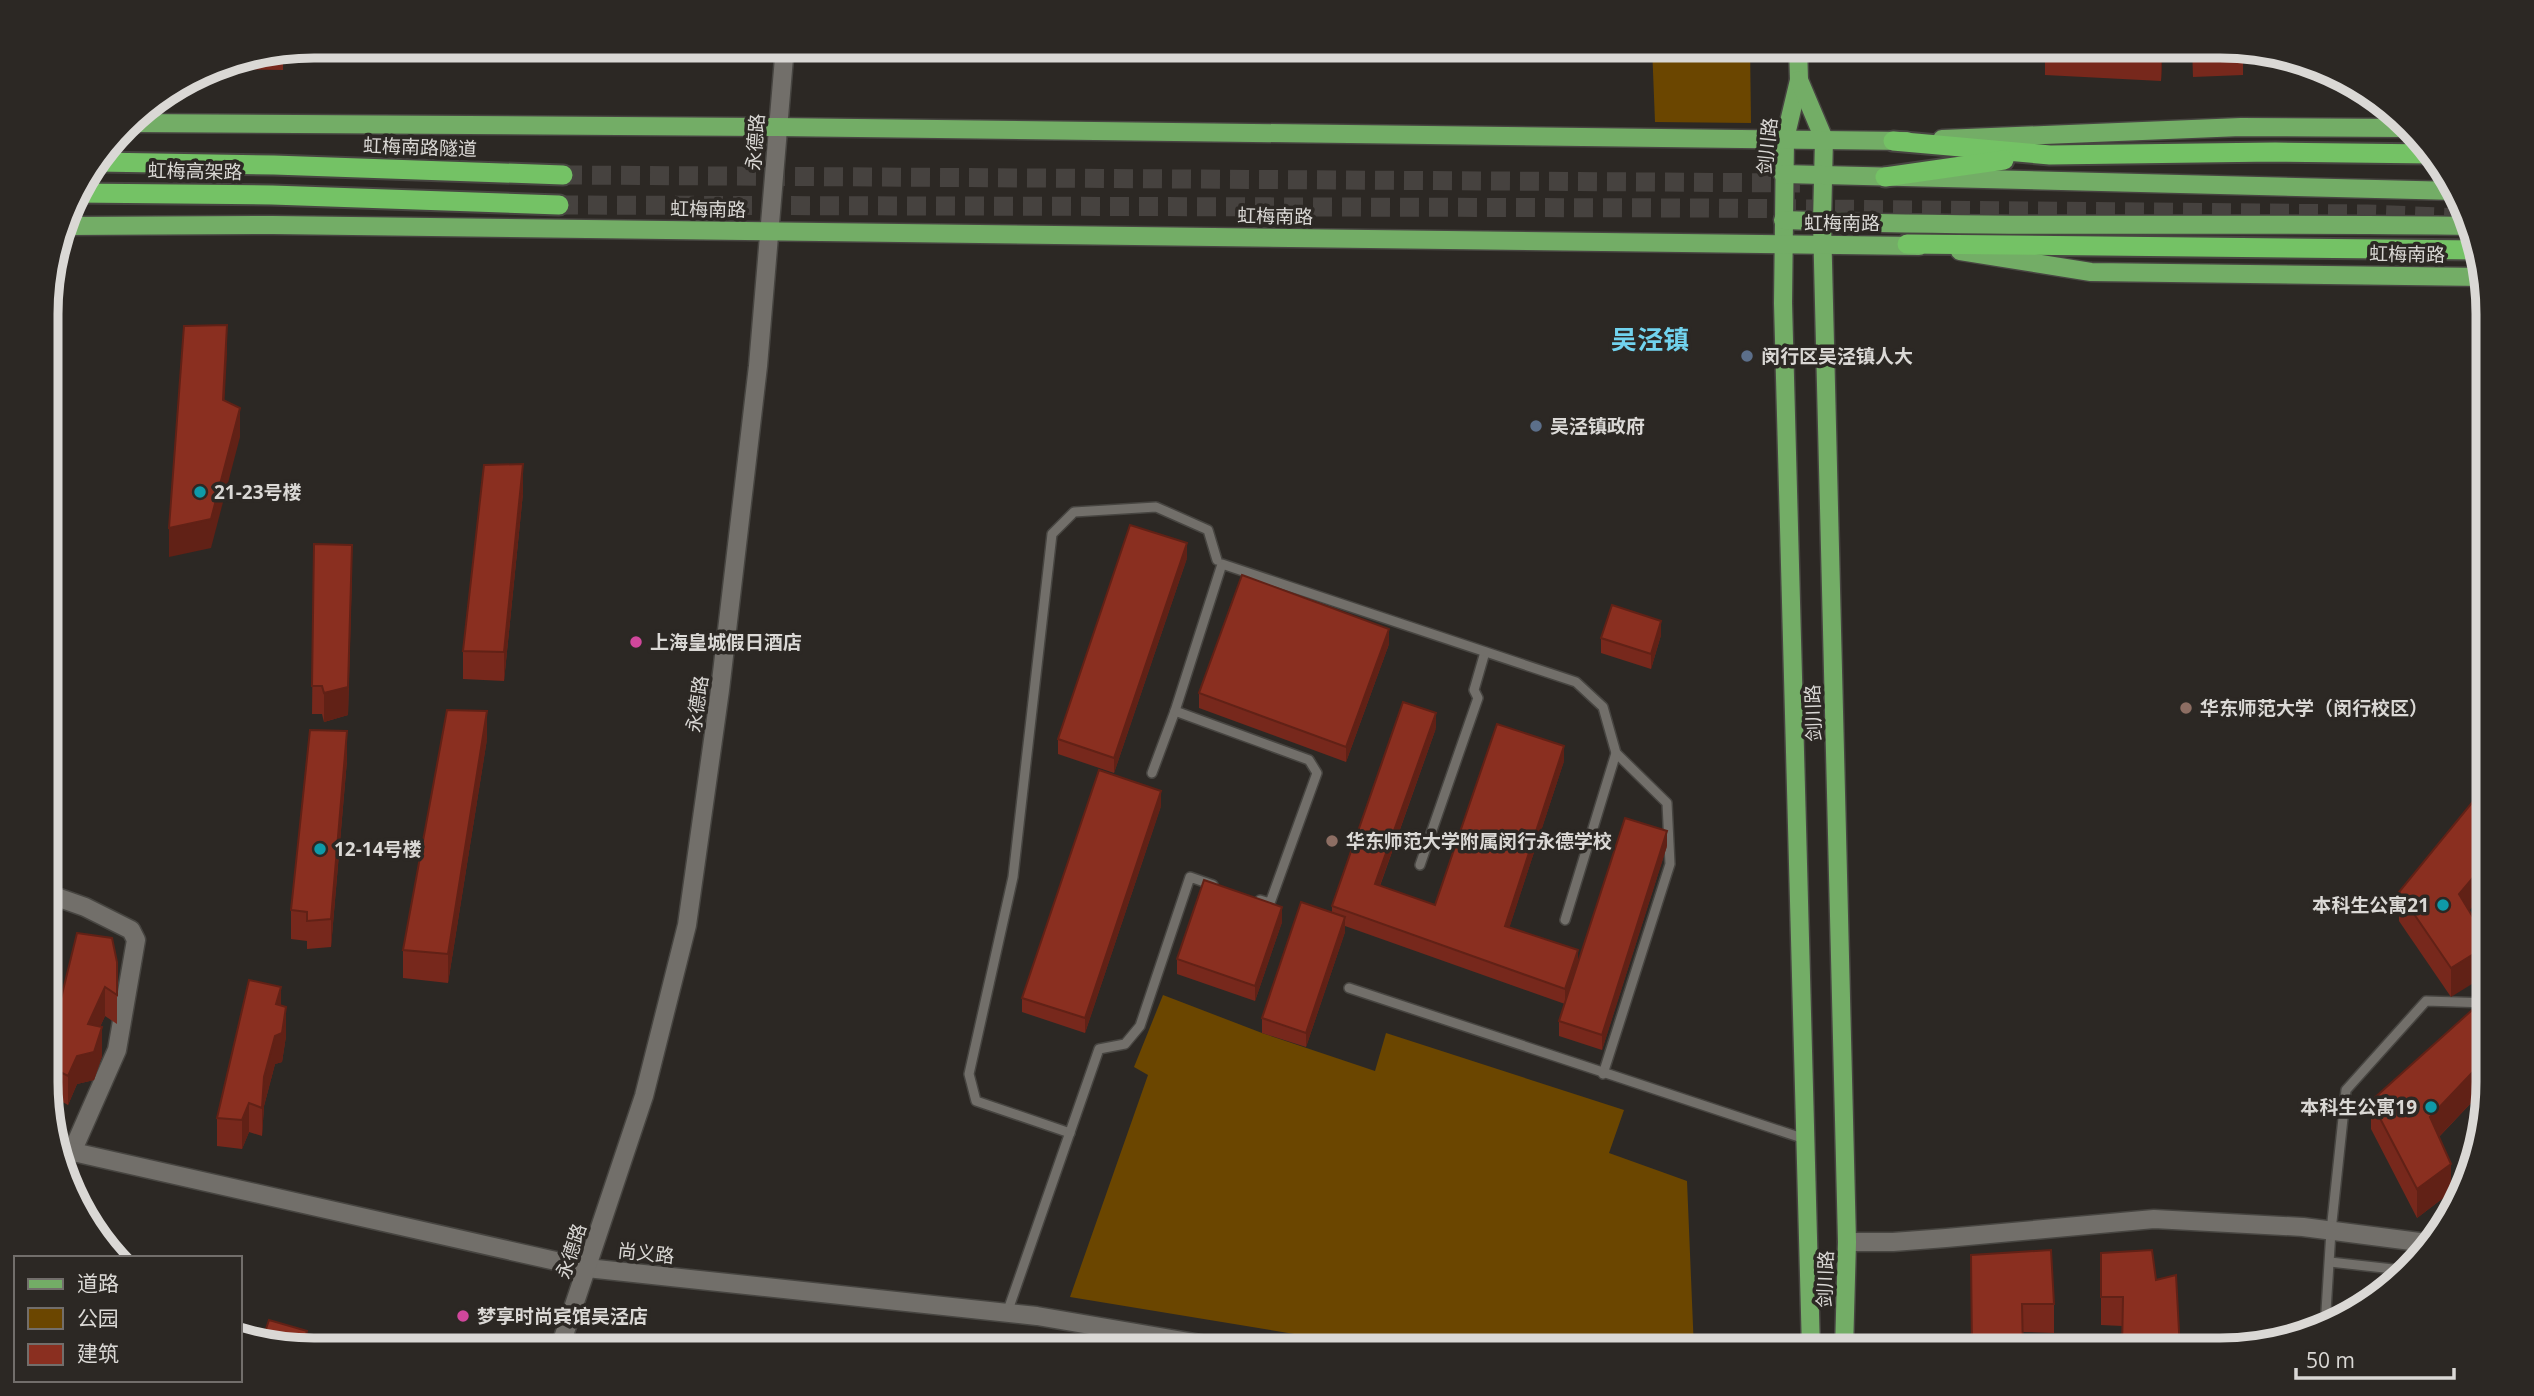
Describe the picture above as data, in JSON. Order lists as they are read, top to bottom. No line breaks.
{"streets":{"highway":["虹梅南路隧道","虹梅高架路"],"main road":["剑川路","虹梅南路"],"street":["永德路","尚义路"]},"crossings":[["永德路","虹梅南路"],["永德路","尚义路"],["剑川路","虹梅南路"],["虹梅南路隧道","虹梅高架路"]],"districts":["吴泾镇"],"places":["闵行区吴泾镇人大","吴泾镇政府","21-23号楼","上海皇城假日酒店","华东师范大学（闵行校区）","华东师范大学附属闵行永德学校","12-14号楼","本科生公寓21","本科生公寓19","梦享时尚宾馆吴泾店"],"legend":["道路","公园","建筑"],"scale_bar":"50 m"}
